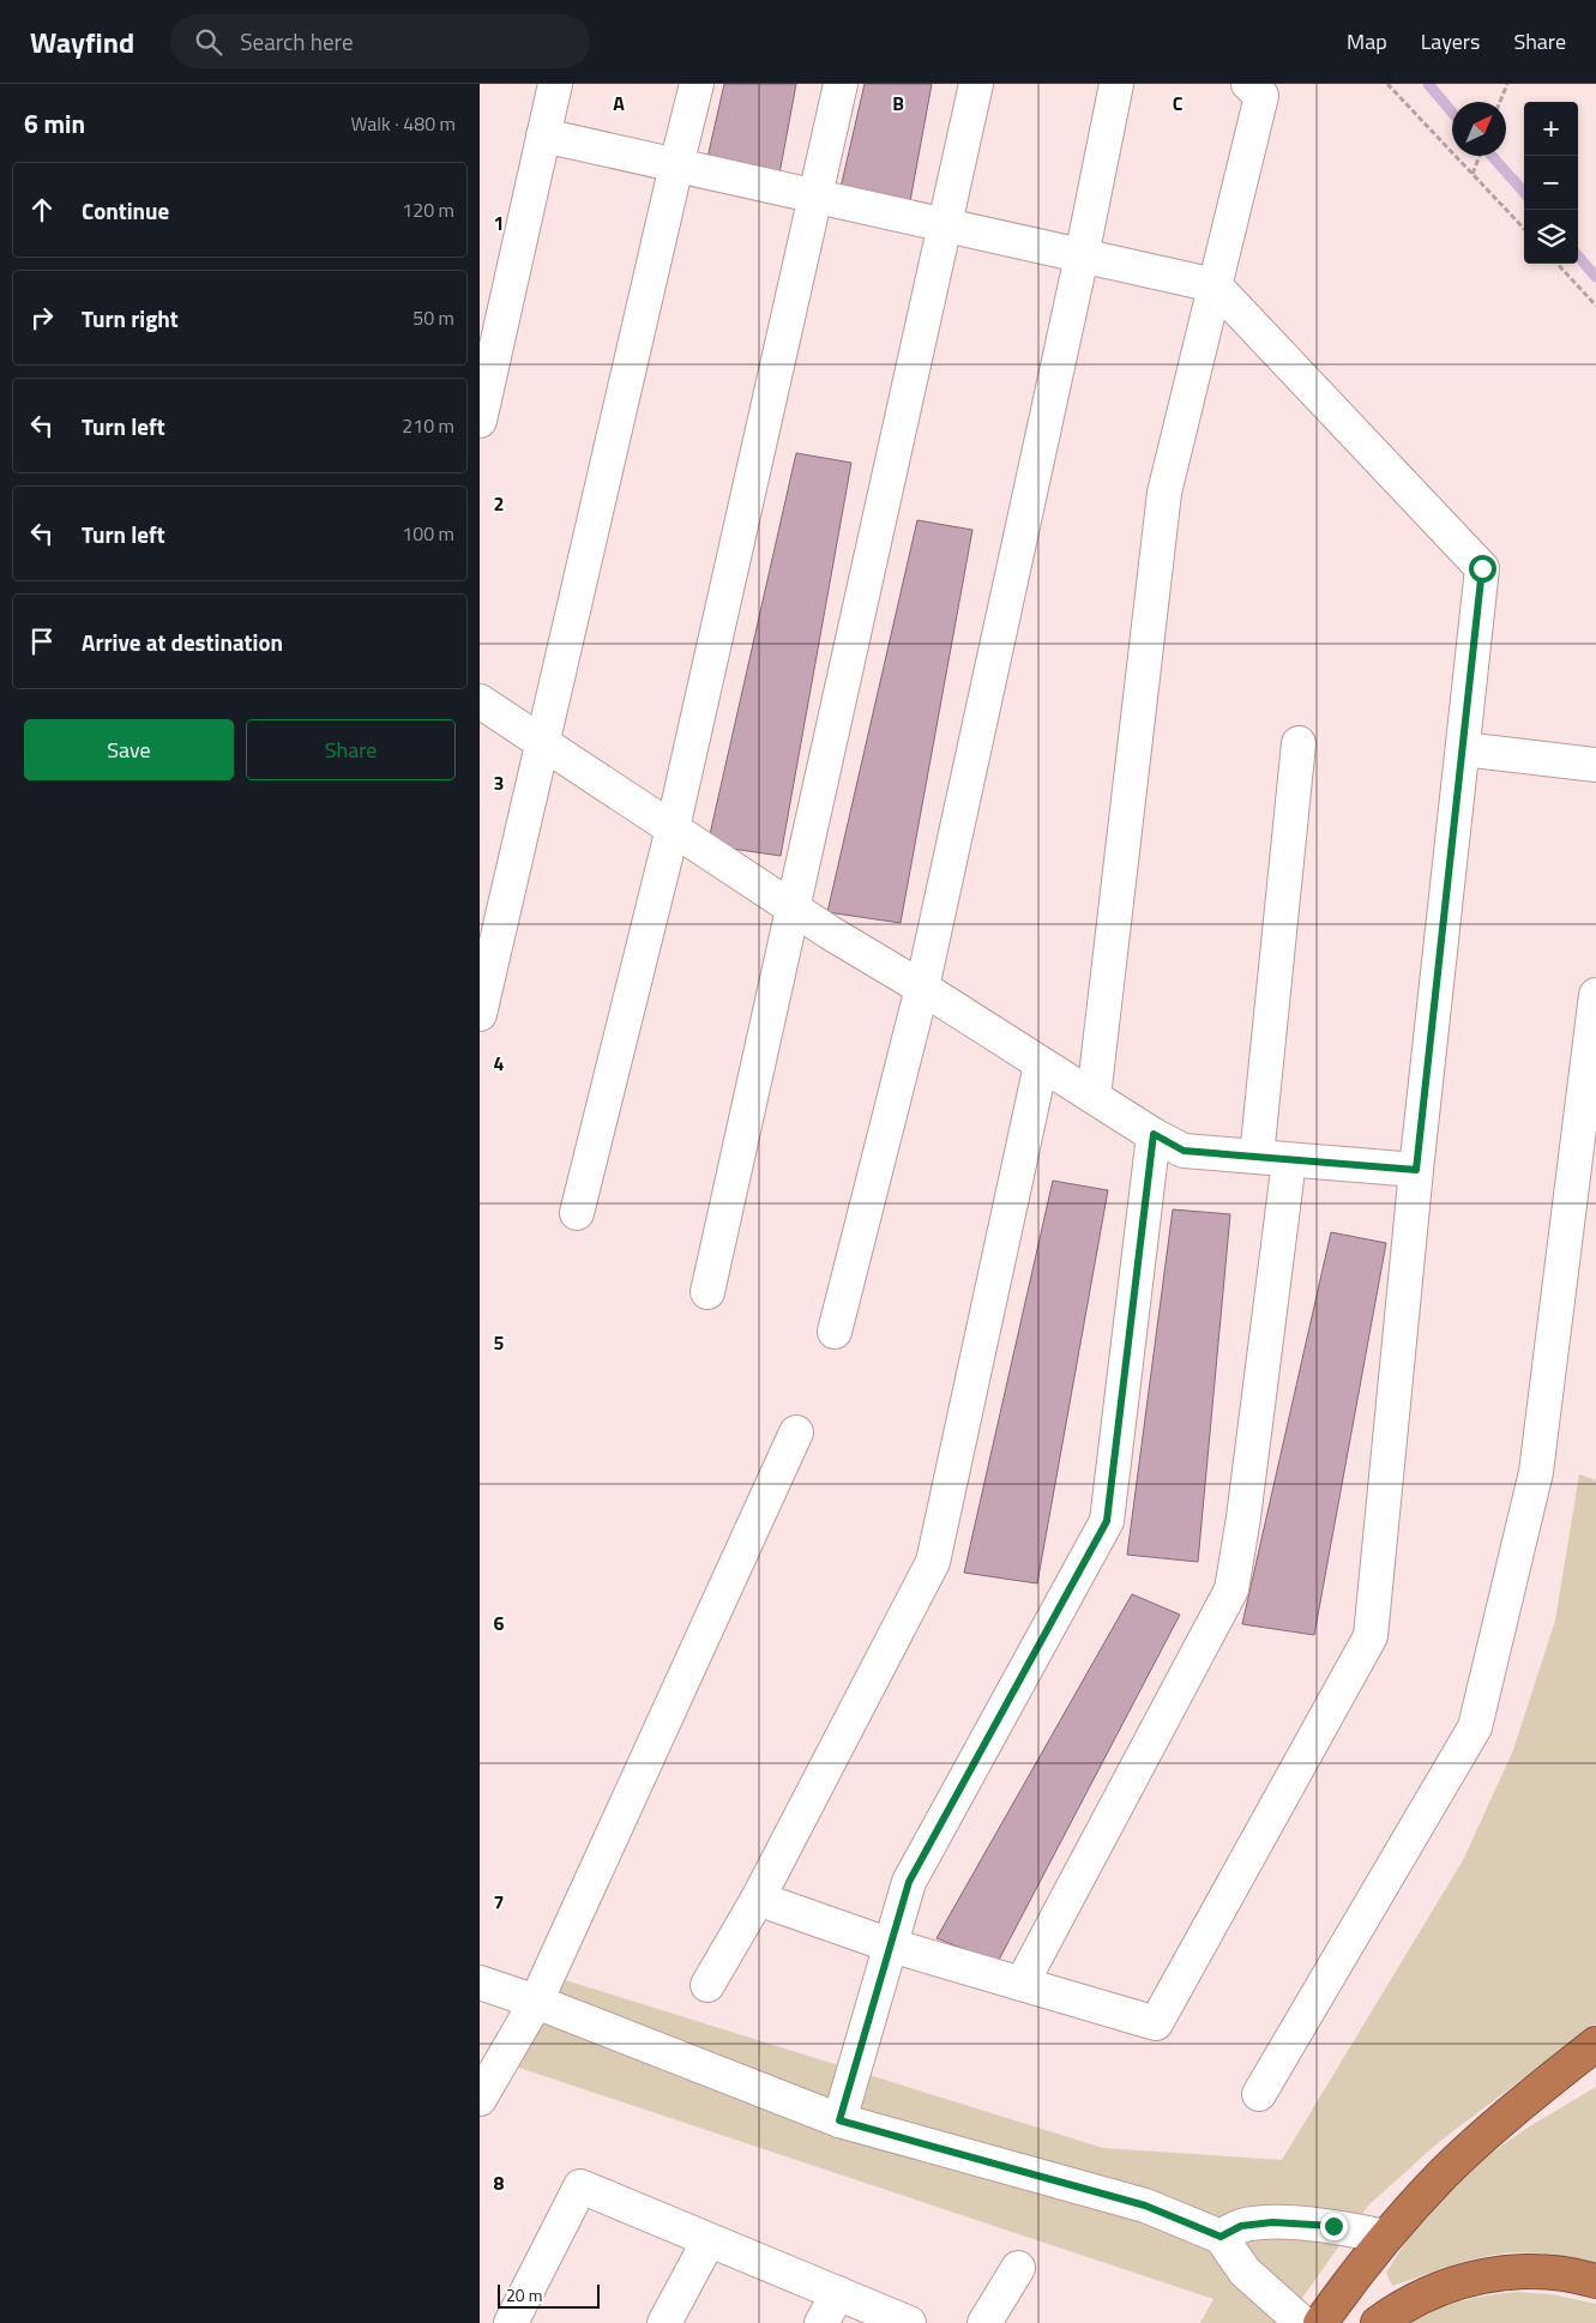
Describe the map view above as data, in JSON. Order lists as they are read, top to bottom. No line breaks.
{"scale_bar":"20 m","north":"top right","page":{"header":"Wayfind","search":"Search here","nav":["Map","Layers","Share"],"heading":["6 min","Walk · 480 m"],"map_buttons":["+","−"],"list":[["Continue","120 m"],["Turn right","50 m"],["Turn left","210 m"],["Turn left","100 m"],"Arrive at destination"],"buttons":["Save","Share"],"scale":"20 m"},"grid":{"columns":["A","B","C"],"rows":["1","2","3","4","5","6","7","8"]}}
